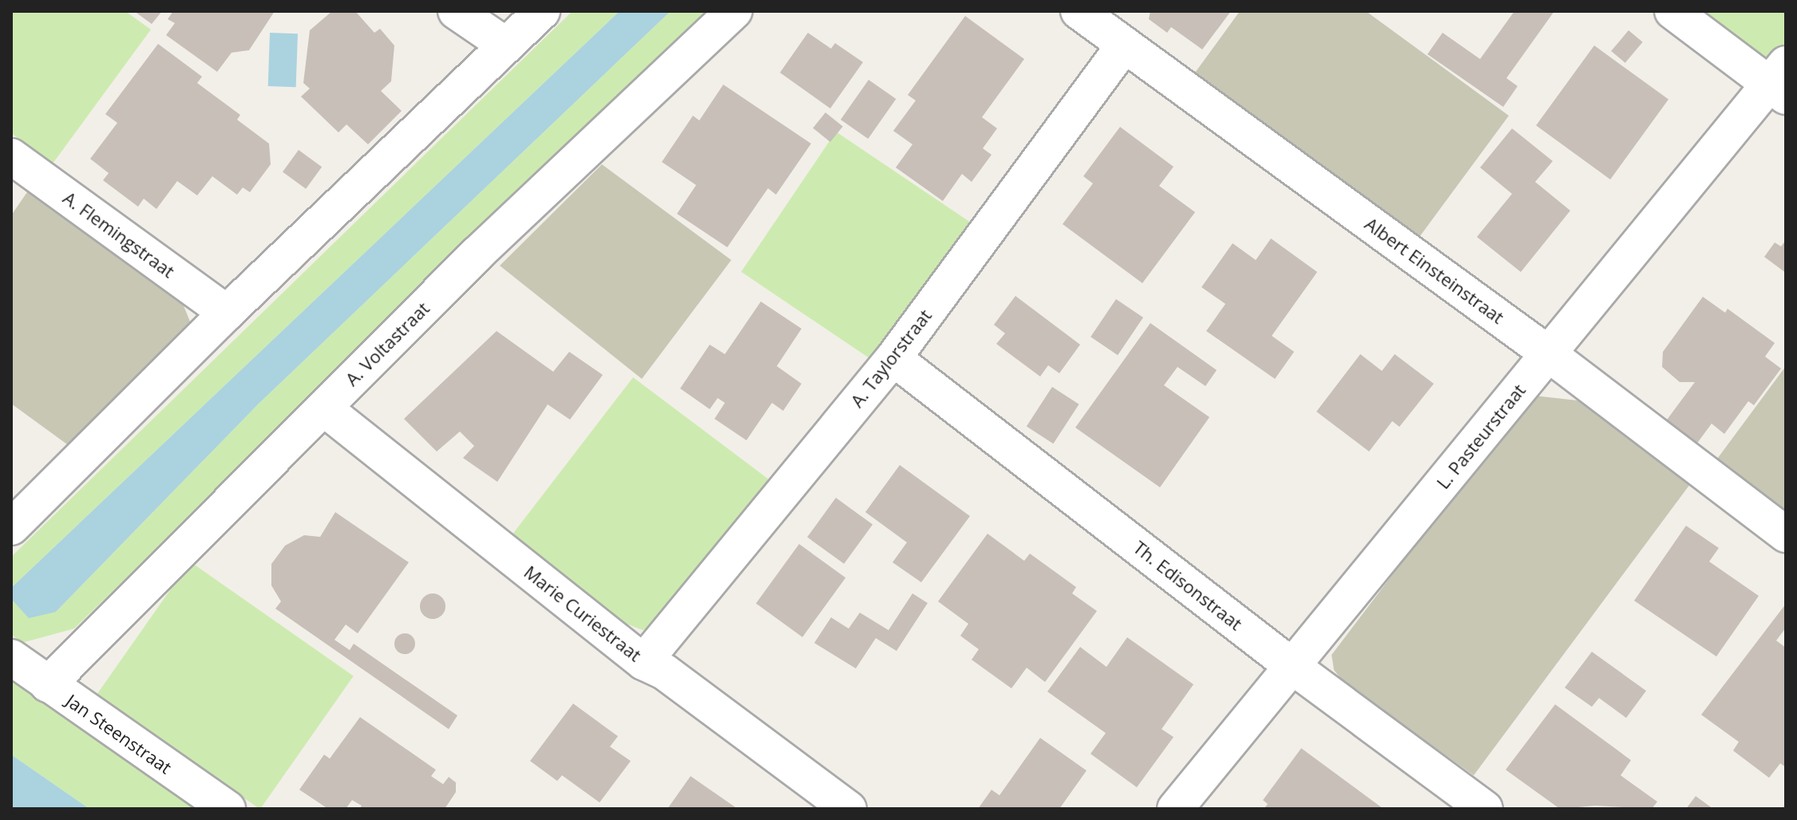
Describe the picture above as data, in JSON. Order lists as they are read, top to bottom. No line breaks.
{"streets":{"street":["A. Flemingstraat","Albert Einsteinstraat","A. Voltastraat","A. Taylorstraat","L. Pasteurstraat","Th. Edisonstraat","Marie Curiestraat","Jan Steenstraat"]},"crossings":[["Albert Einsteinstraat","A. Taylorstraat"],["Albert Einsteinstraat","L. Pasteurstraat"],["A. Voltastraat","Marie Curiestraat"],["A. Voltastraat","Jan Steenstraat"],["A. Taylorstraat","Th. Edisonstraat"],["A. Taylorstraat","Marie Curiestraat"],["L. Pasteurstraat","Th. Edisonstraat"]]}
